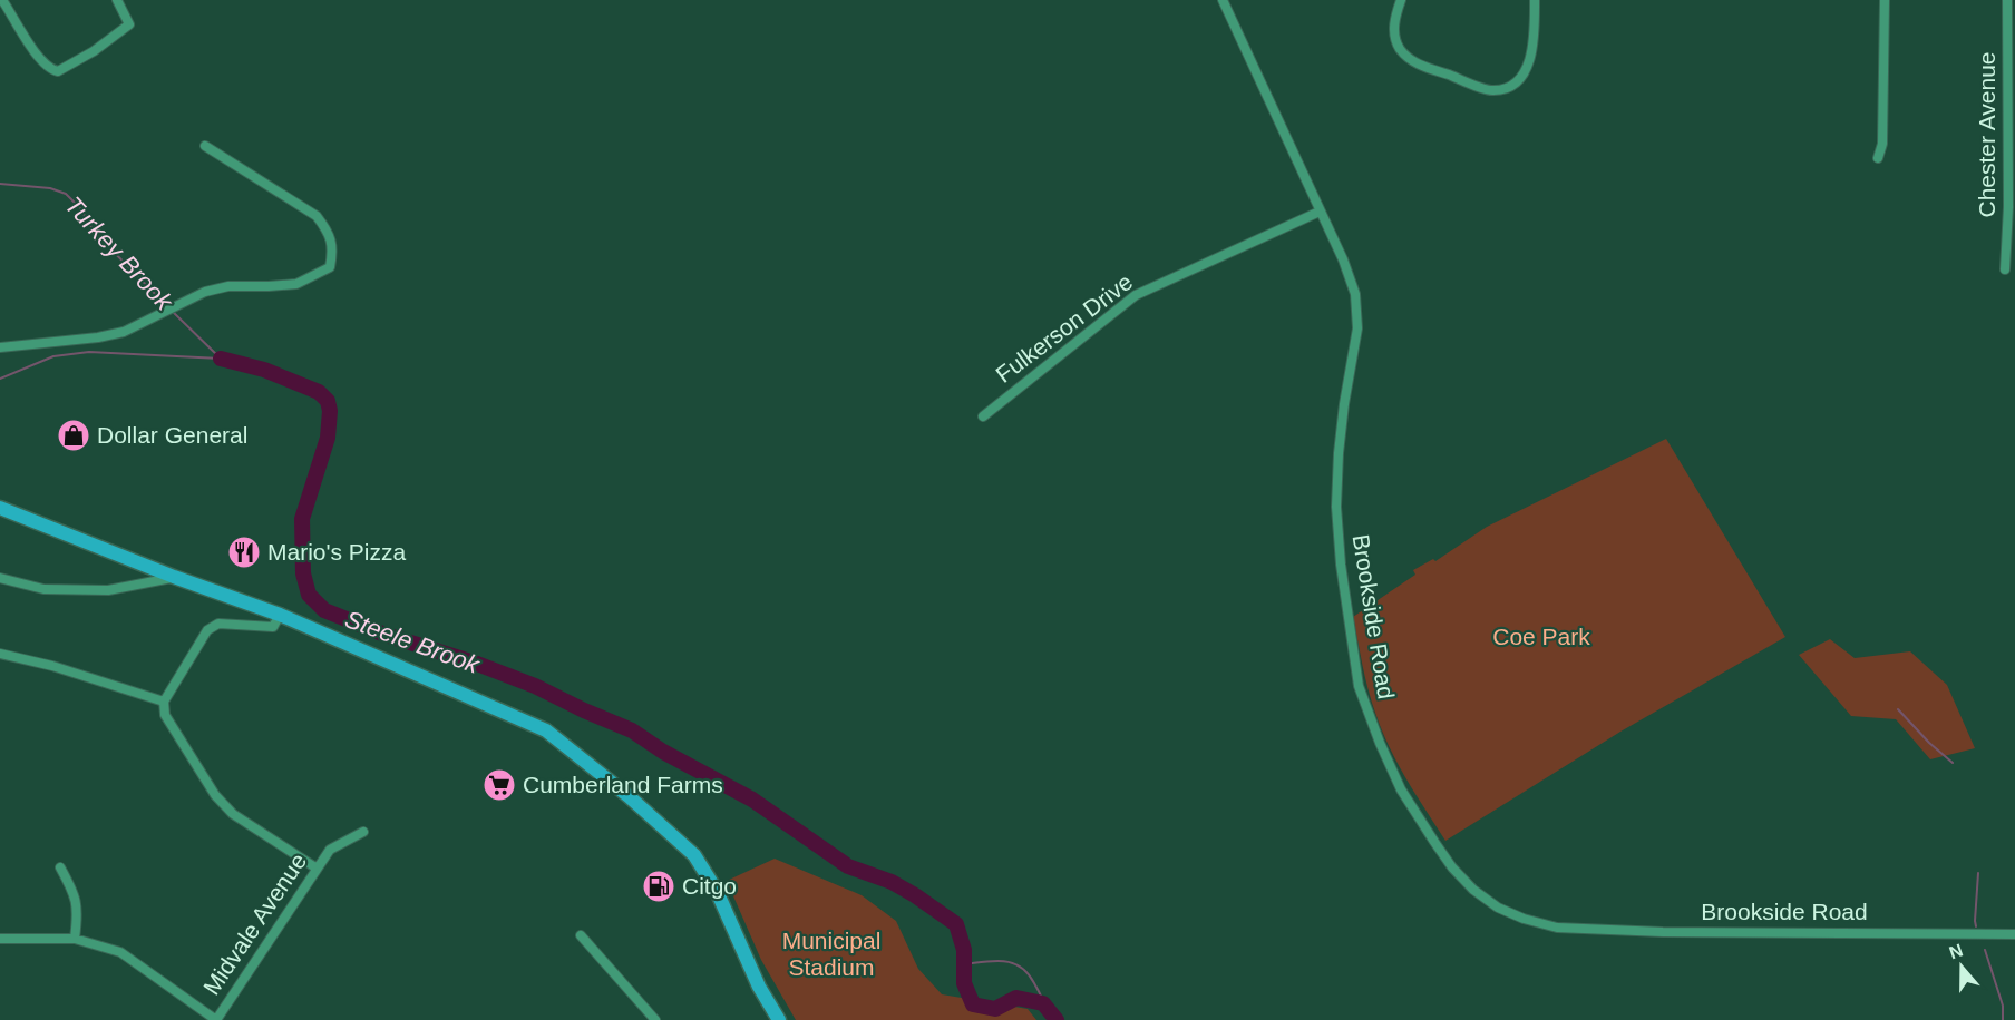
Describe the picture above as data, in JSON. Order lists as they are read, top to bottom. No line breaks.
{"streets":{"street":["Chester Avenue","Fulkerson Drive","Brookside Road","Midvale Avenue"]},"crossings":[["Fulkerson Drive","Brookside Road"]],"water":["Turkey Brook","Steele Brook"],"parks":["Coe Park","Municipal Stadium"],"places":{"shop":["Dollar General"],"restaurant":["Mario's Pizza"],"supermarket":["Cumberland Farms"],"fuel station":["Citgo"]},"north":"top"}
